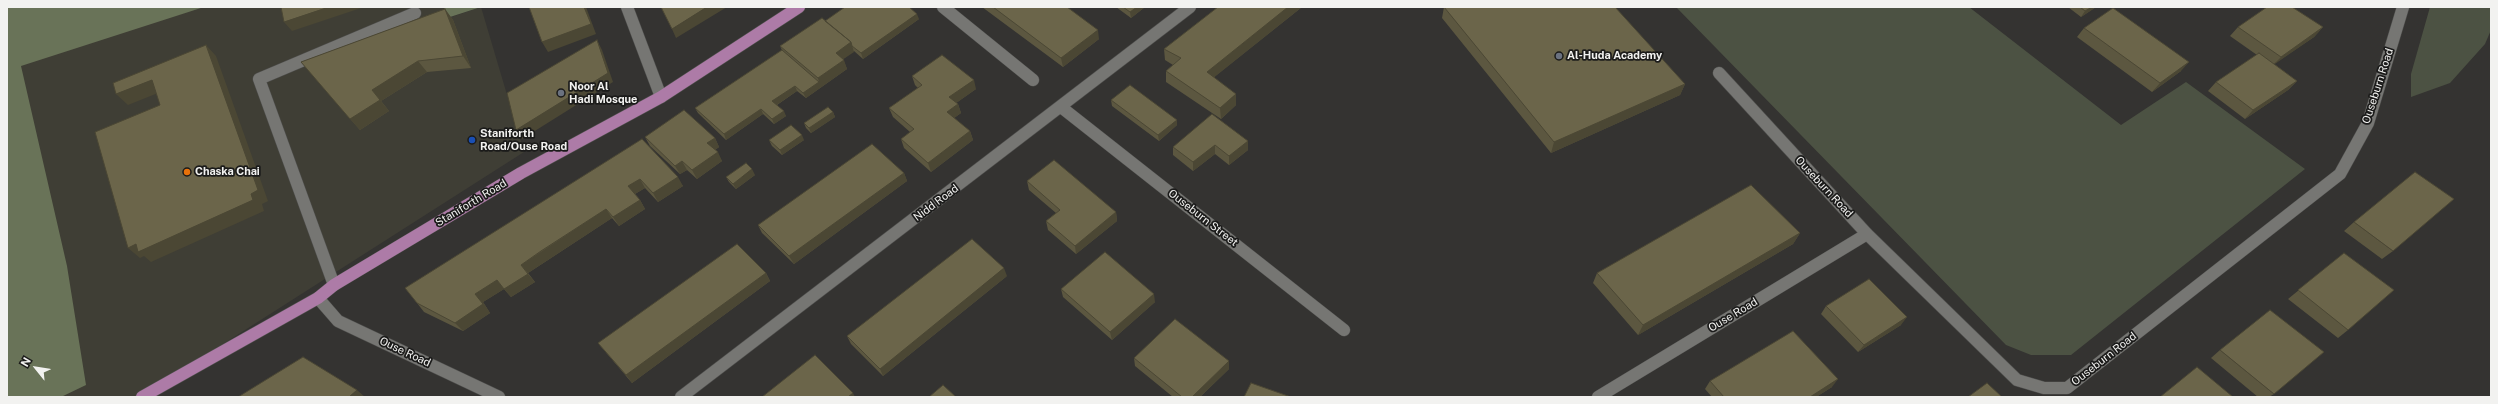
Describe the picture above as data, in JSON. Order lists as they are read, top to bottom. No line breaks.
{"streets":{"main road":["Staniforth Road"],"street":["Ouseburn Road","Nidd Road","Ouseburn Street","Ouse Road"]},"crossings":[["Ouseburn Road","Ouse Road"],["Staniforth Road","Ouse Road"],["Nidd Road","Ouseburn Street"]],"places":["Al-Huda Academy","Noor Al Hadi Mosque","Staniforth Road/Ouse Road","Chaska Chai"],"north":"top left"}
